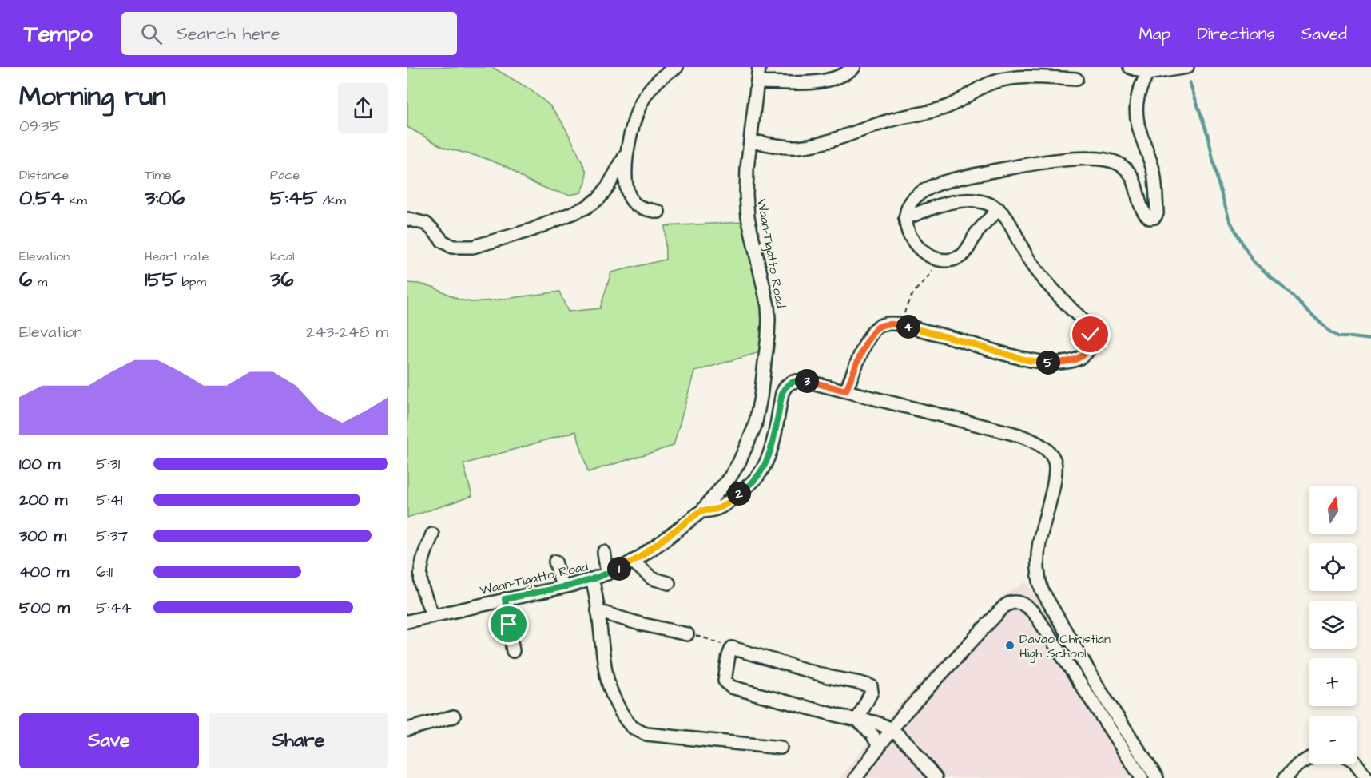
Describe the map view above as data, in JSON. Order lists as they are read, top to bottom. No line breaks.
{"streets":{"street":["Waan-Tigatto Road"]},"places":["Davao Christian High School"],"north":"top","page":{"header":"Tempo","search":"Search here","nav":["Map","Directions","Saved"],"heading":["Morning run","09:35"],"stats":[["Distance","0.54 km"],["Time","3:06"],["Pace","5:45 /km"],["Elevation","6 m"],["Heart rate","155 bpm"],["kcal","36"]],"chart":["Elevation","243–248 m"],"pins":["4","5","3","2","1"],"list":[{"name":"100 m","note":"5:31"},{"name":"200 m","note":"5:41"},{"name":"300 m","note":"5:37"},{"name":"400 m","note":"6:11"},{"name":"500 m","note":"5:44"}],"map_buttons":["+","−"],"buttons":["Save","Share"]}}
